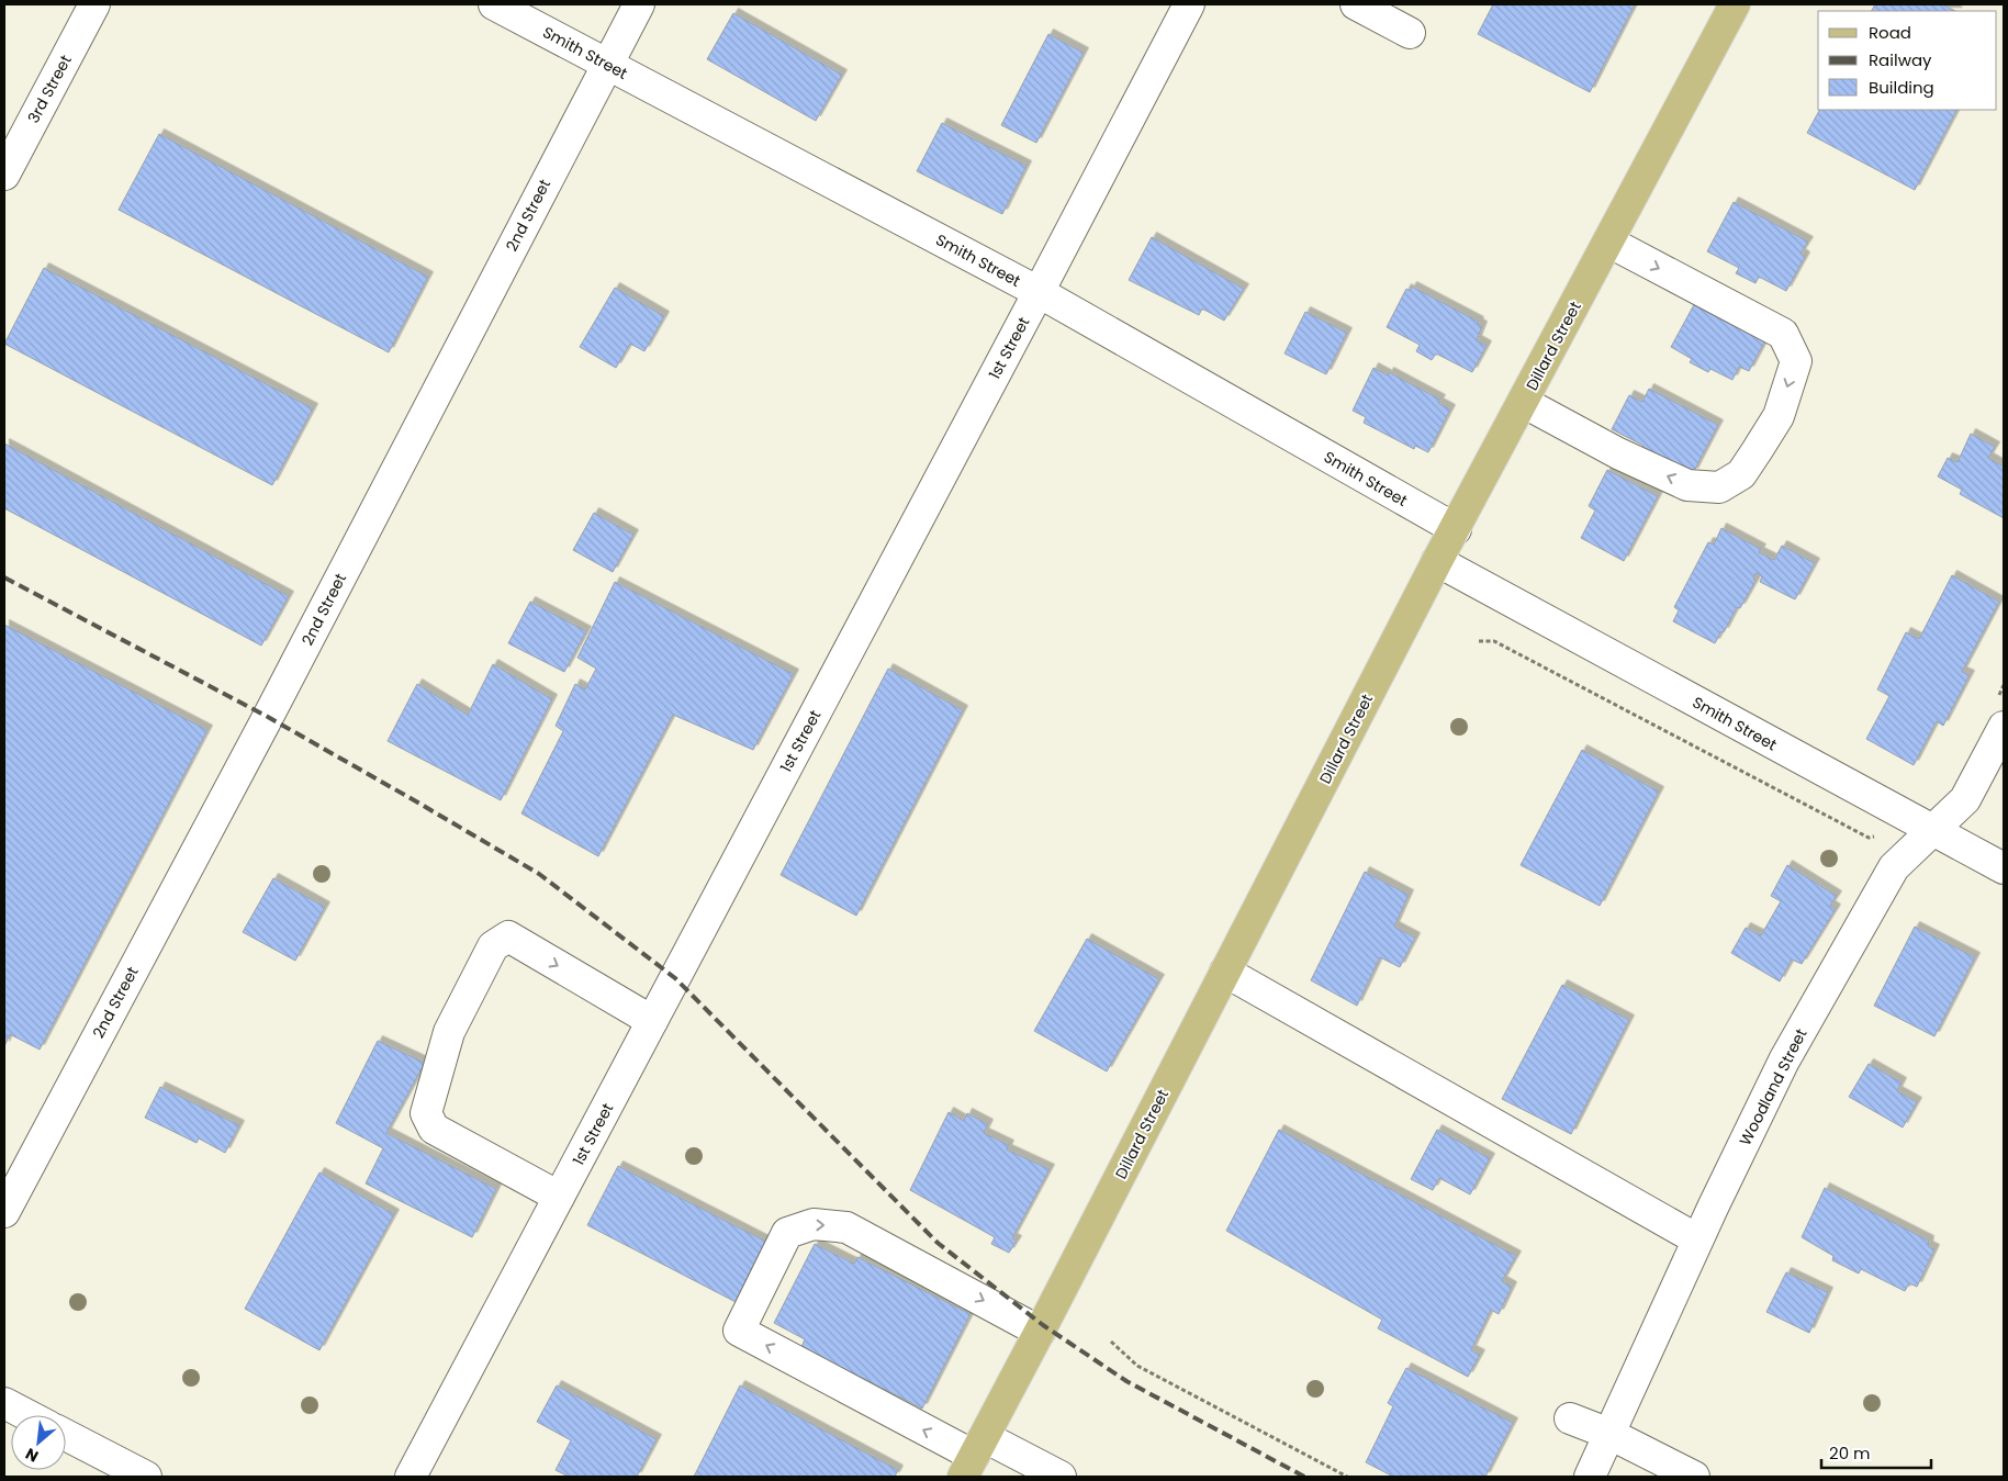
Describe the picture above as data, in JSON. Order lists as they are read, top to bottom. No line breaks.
{"streets":{"main road":["Dillard Street"],"street":["Smith Street","3rd Street","2nd Street","1st Street","Woodland Street"]},"crossings":[["Smith Street","2nd Street"],["Smith Street","Dillard Street"],["Smith Street","1st Street"],["Smith Street","Woodland Street"]],"legend":["Road","Railway","Building"],"scale_bar":"20 m","north":"bottom left"}
